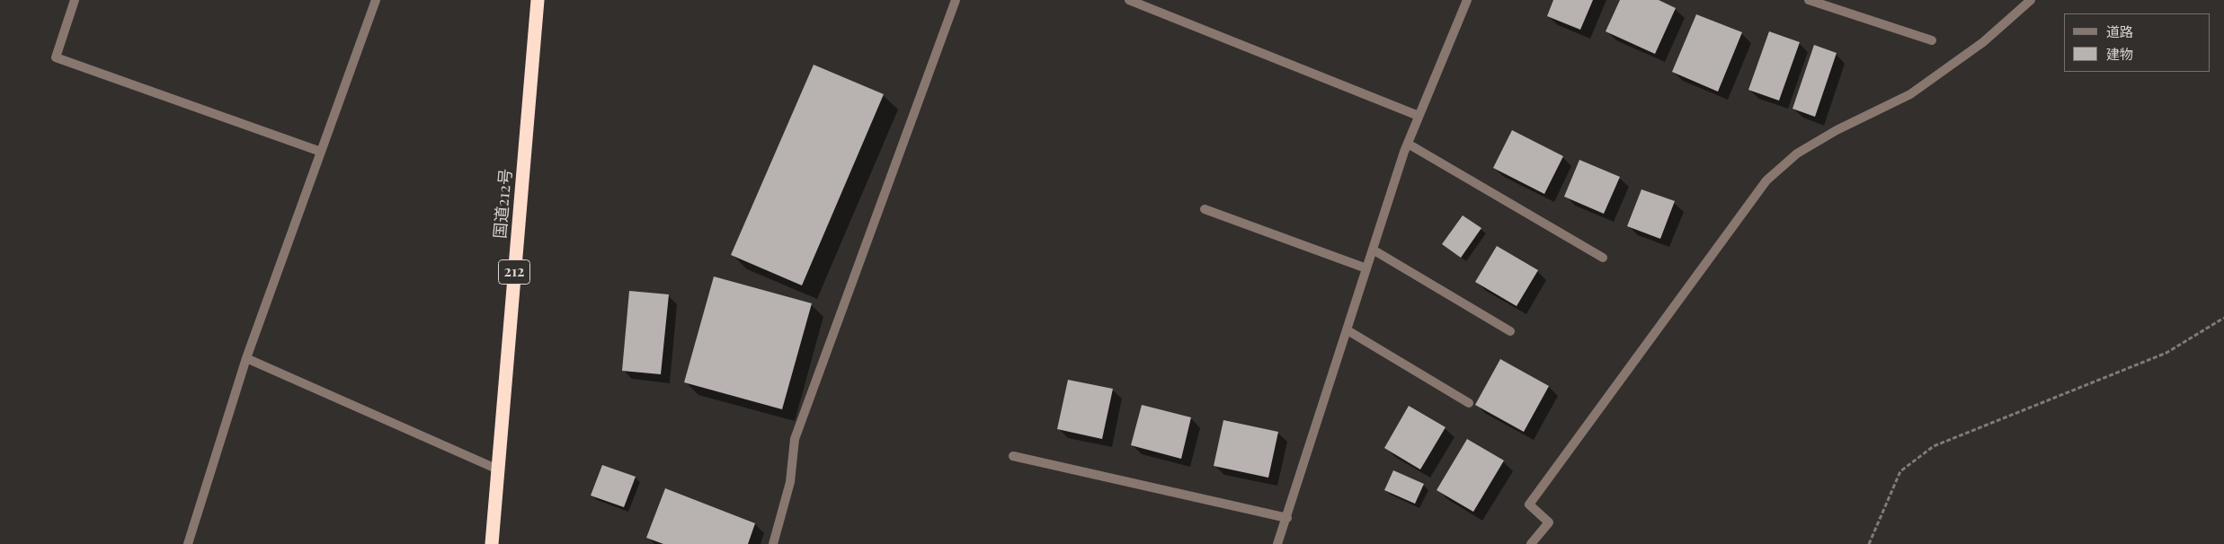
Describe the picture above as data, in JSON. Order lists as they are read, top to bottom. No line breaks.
{"streets":{"highway":["国道212号","212"]},"legend":["道路","建物"]}
